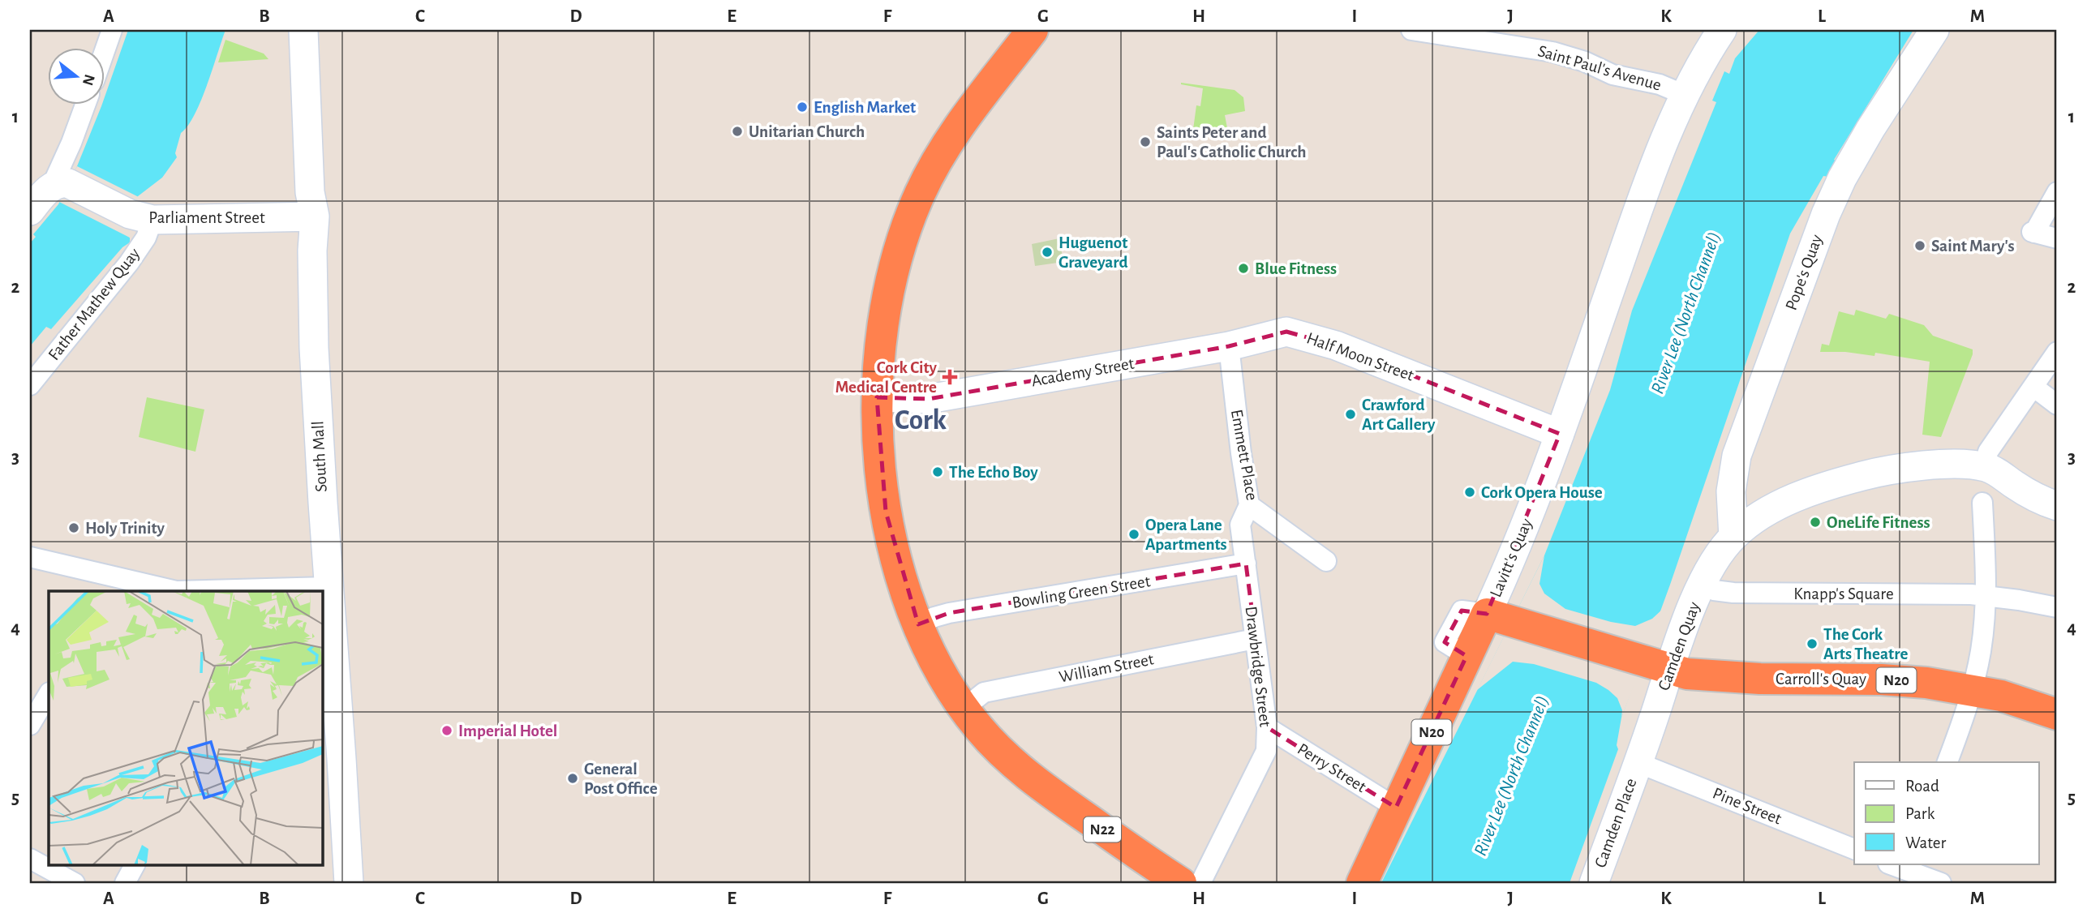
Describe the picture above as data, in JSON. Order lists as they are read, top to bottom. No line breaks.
{"streets":{"highway":["Lavitt's Quay","Carroll's Quay","N20","N22"],"street":["Saint Paul's Avenue","Parliament Street","Pope's Quay","Father Mathew Quay","Half Moon Street","Academy Street","Emmett Place","South Mall","Bowling Green Street","Knapp's Square","Camden Quay","Drawbridge Street","William Street","Perry Street","Pine Street","Camden Place"]},"crossings":[["Saint Paul's Avenue","Lavitt's Quay"],["Parliament Street","Father Mathew Quay"],["Parliament Street","South Mall"],["Pope's Quay","Camden Quay"],["Half Moon Street","Academy Street"],["Half Moon Street","Lavitt's Quay"],["Academy Street","Emmett Place"],["Academy Street","N22"],["Emmett Place","Drawbridge Street"],["Lavitt's Quay","N20"],["Lavitt's Quay","Perry Street"],["Bowling Green Street","Drawbridge Street"],["Bowling Green Street","N22"],["Knapp's Square","Camden Quay"],["Camden Quay","Carroll's Quay"],["Camden Quay","N20"],["Camden Quay","Pine Street"],["Camden Quay","Camden Place"],["Drawbridge Street","William Street"],["Drawbridge Street","Perry Street"],["William Street","N22"],["Carroll's Quay","N20"],["Pine Street","Camden Place"]],"districts":["Cork"],"water":["River Lee (North Channel)"],"places":{"other":["English Market","Unitarian Church","Saints Peter and Paul's Catholic Church","Saint Mary's","Huguenot Graveyard","Blue Fitness","Crawford Art Gallery","The Echo Boy","Cork Opera House","OneLife Fitness","Holy Trinity","Opera Lane Apartments","The Cork Arts Theatre","Imperial Hotel","General Post Office"],"health":["Cork City Medical Centre"]},"legend":["Road","Park","Water"],"north":"right","grid":{"columns":["A","B","C","D","E","F","G","H","I","J","K","L","M"],"rows":["1","2","3","4","5"]}}
